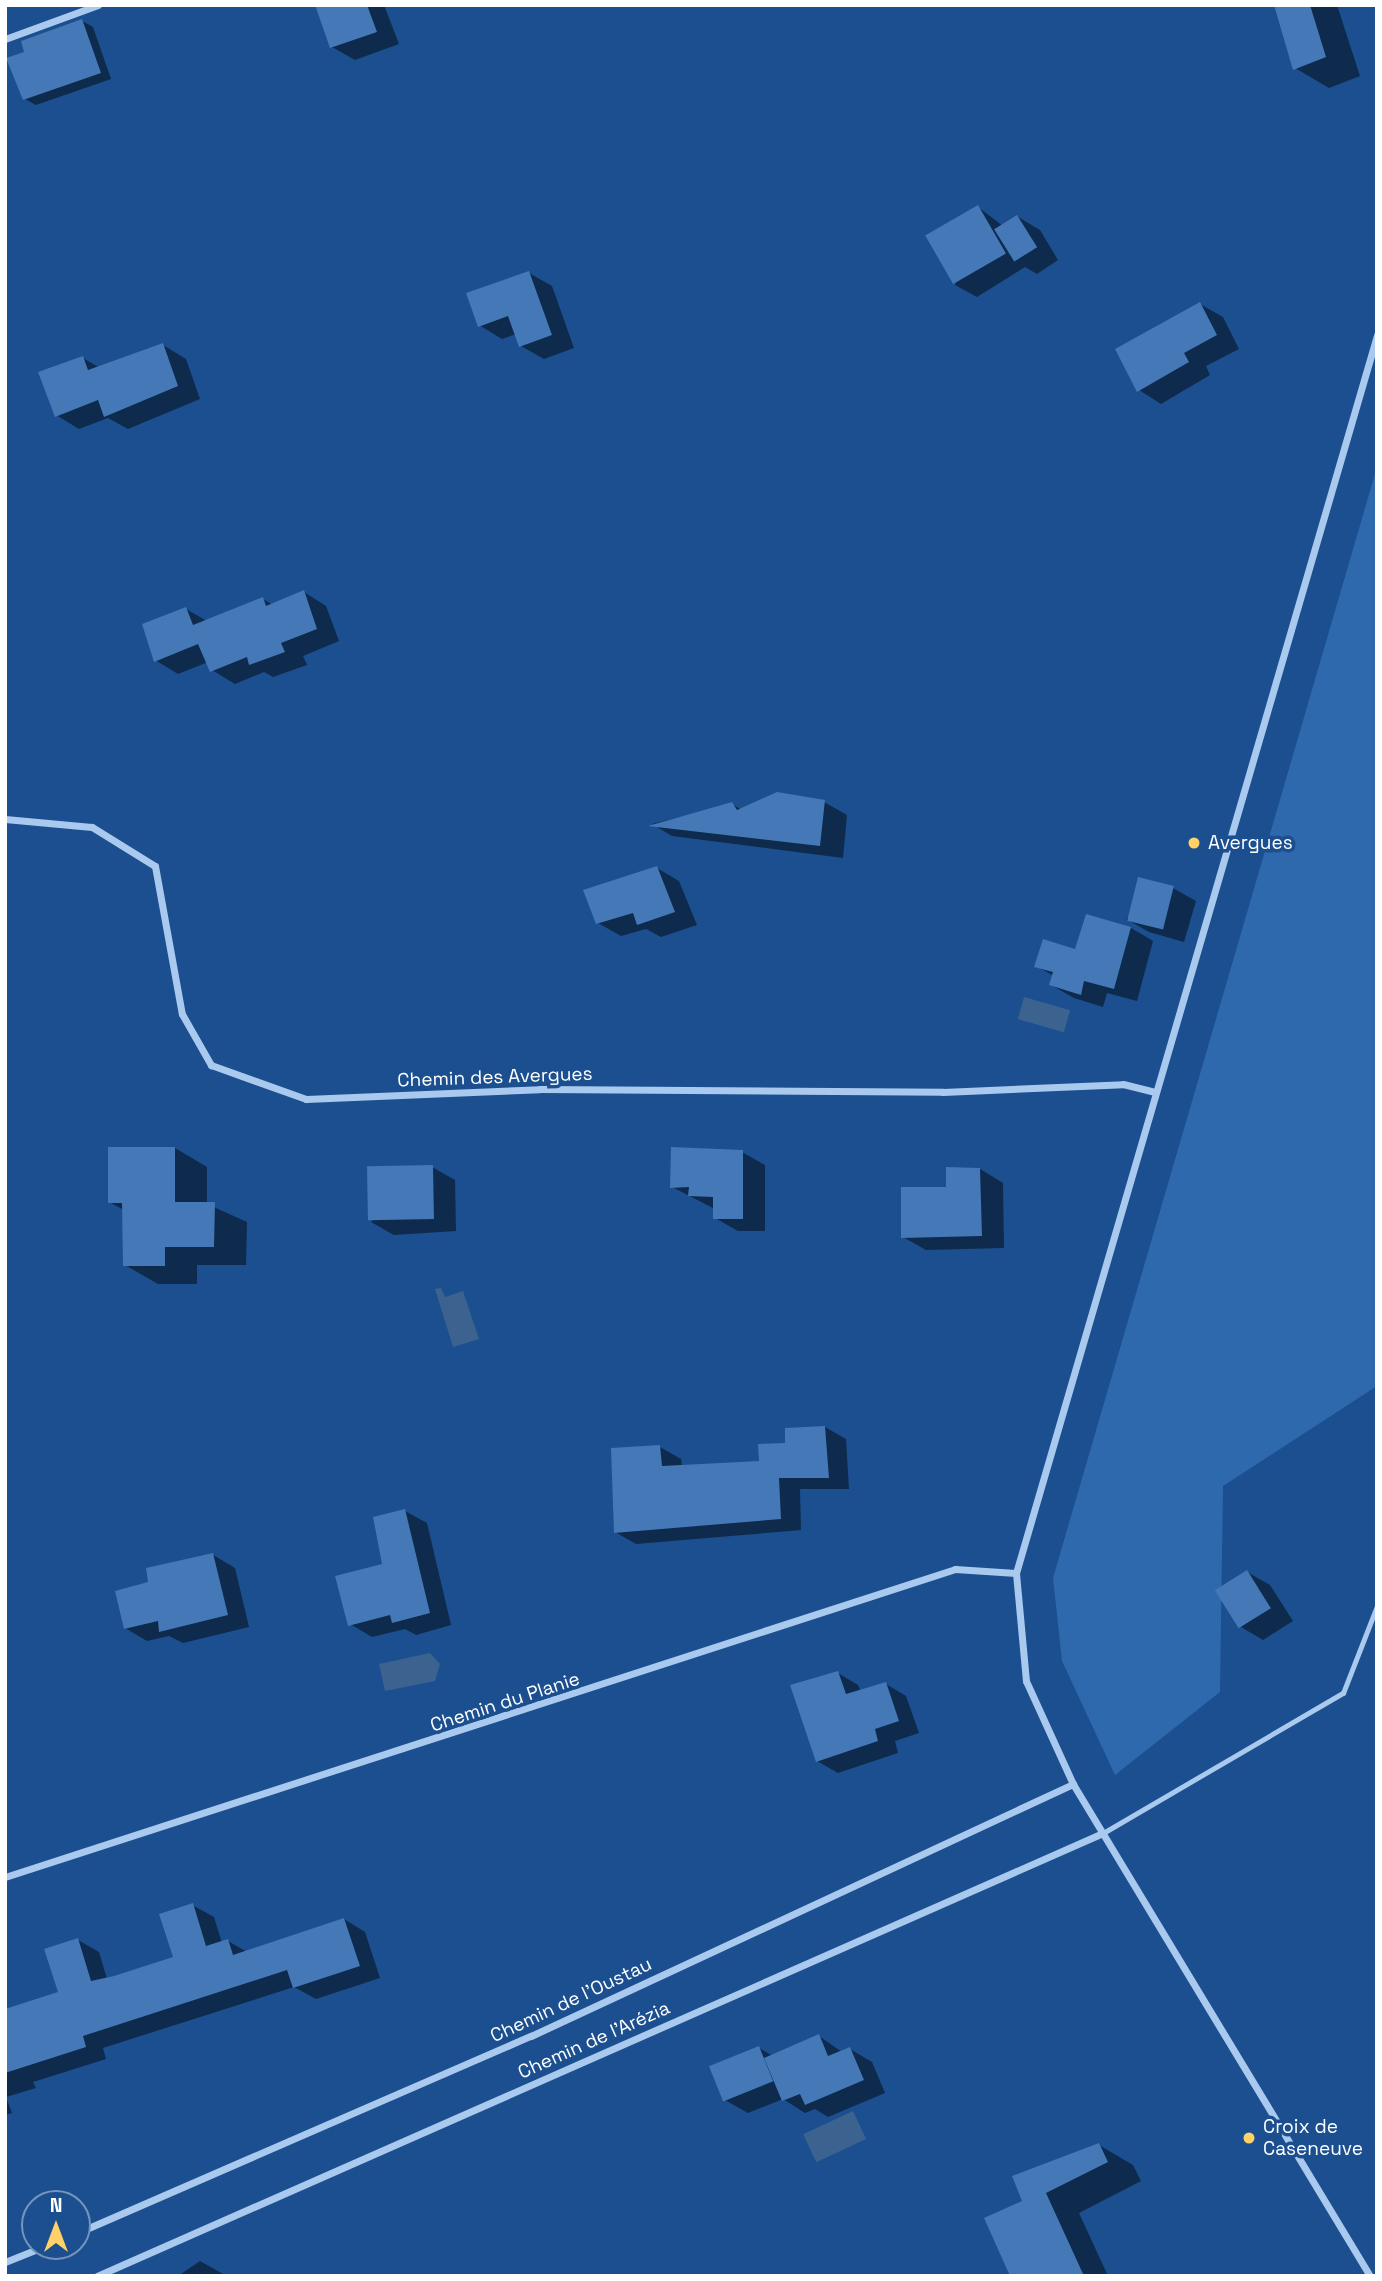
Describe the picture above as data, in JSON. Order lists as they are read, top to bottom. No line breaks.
{"streets":{"street":["Chemin des Avergues","Chemin du Planie","Chemin de l'Oustau","Chemin de l'Arézia"]},"places":["Avergues","Croix de Caseneuve"],"north":"top"}
